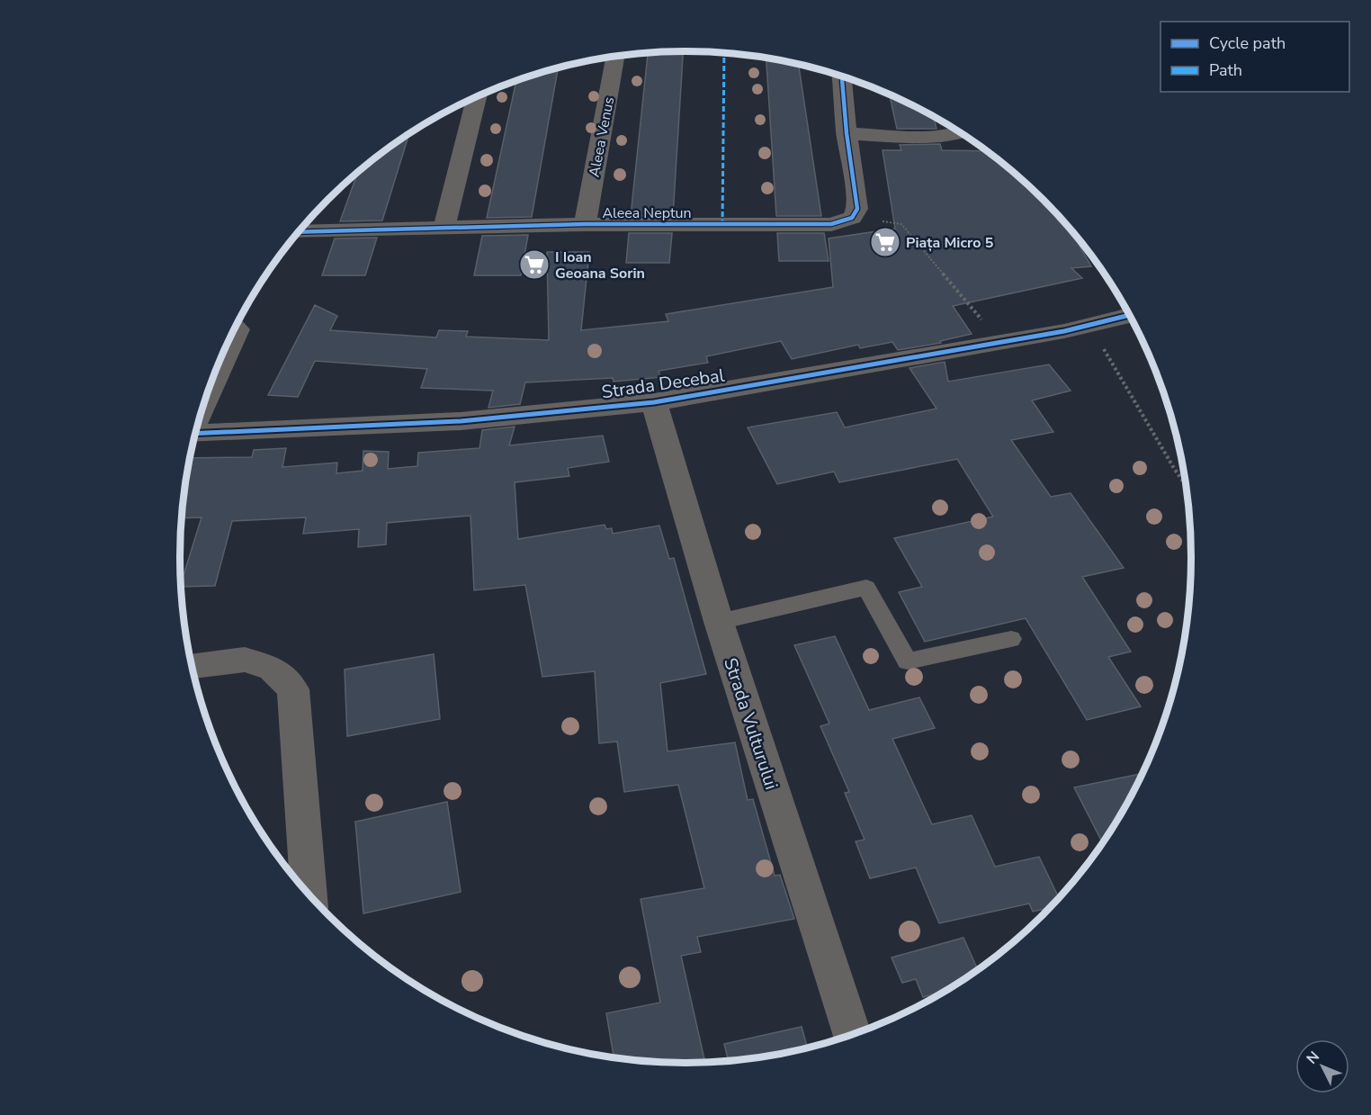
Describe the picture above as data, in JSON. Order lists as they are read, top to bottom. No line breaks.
{"streets":{"street":["Aleea Venus","Aleea Neptun","Strada Decebal","Strada Vulturului"]},"crossings":[["Aleea Venus","Aleea Neptun"],["Strada Decebal","Strada Vulturului"]],"places":{"supermarket":["Piața Micro 5","I Ioan Geoana Sorin"]},"legend":["Cycle path","Path"],"north":"top left"}
